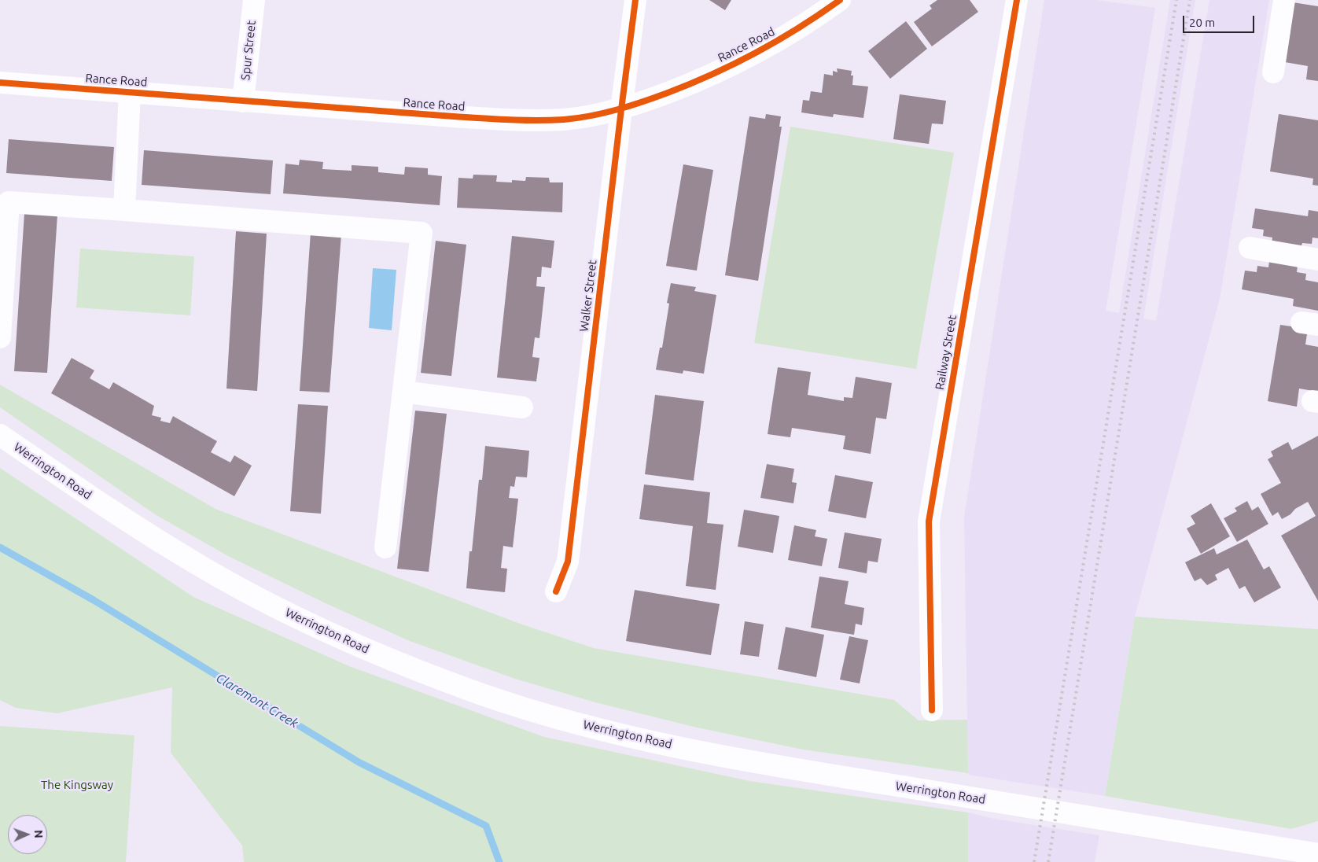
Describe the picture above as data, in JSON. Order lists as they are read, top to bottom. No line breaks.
{"streets":{"street":["Rance Road","Spur Street","Walker Street","Railway Street","Werrington Road"]},"crossings":[["Rance Road","Spur Street"],["Rance Road","Walker Street"]],"water":["Claremont Creek"],"parks":["The Kingsway"],"scale_bar":"20 m","north":"right"}
